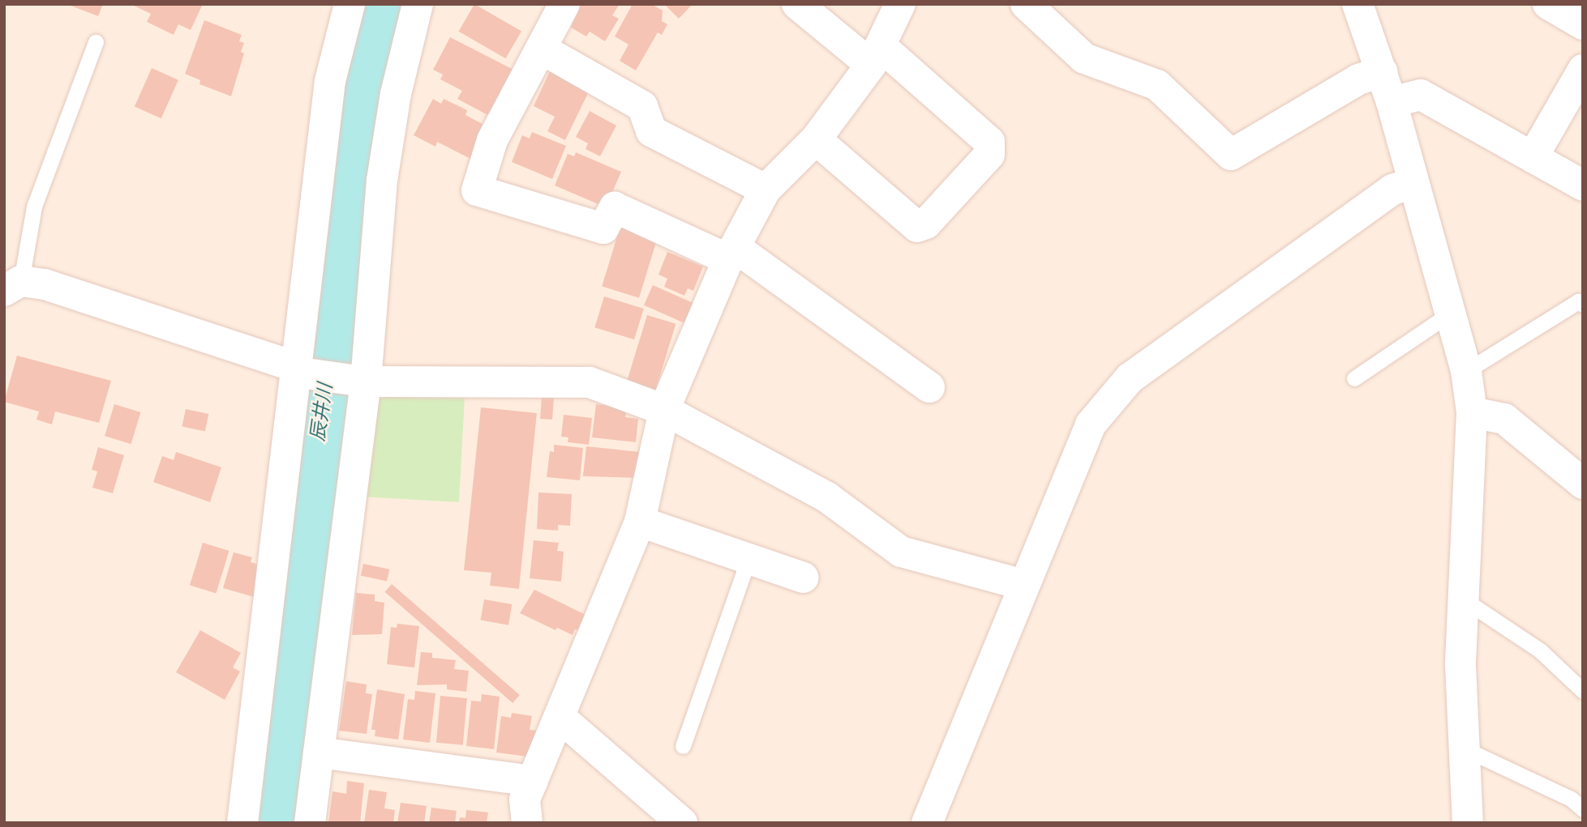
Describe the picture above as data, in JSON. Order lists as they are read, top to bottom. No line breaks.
{"water":["辰井川"]}
